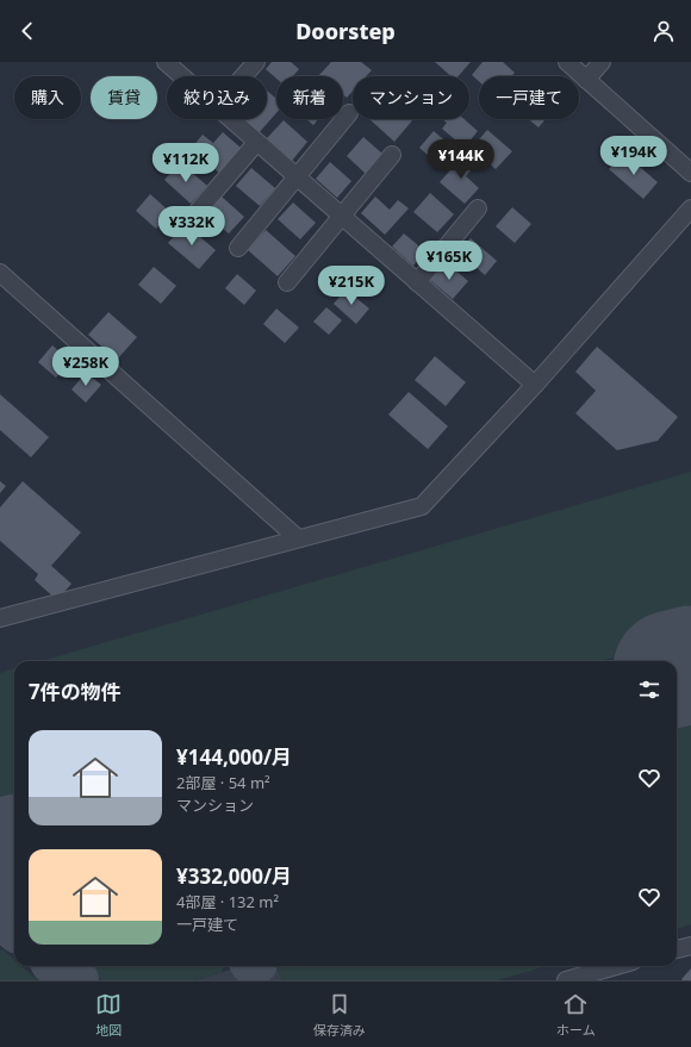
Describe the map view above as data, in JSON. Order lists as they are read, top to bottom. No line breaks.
{"page":{"header":"Doorstep","chip":["購入","賃貸","絞り込み","新着","マンション","一戸建て"],"price":["¥194K","¥144K","¥112K","¥332K","¥165K","¥215K","¥258K"],"heading":"7件の物件","list":[{"name":"¥144,000/月","note":"2部屋 · 54 m² · マンション"},{"name":"¥332,000/月","note":"4部屋 · 132 m² · 一戸建て"}],"tabs":["地図","保存済み","ホーム"]}}
